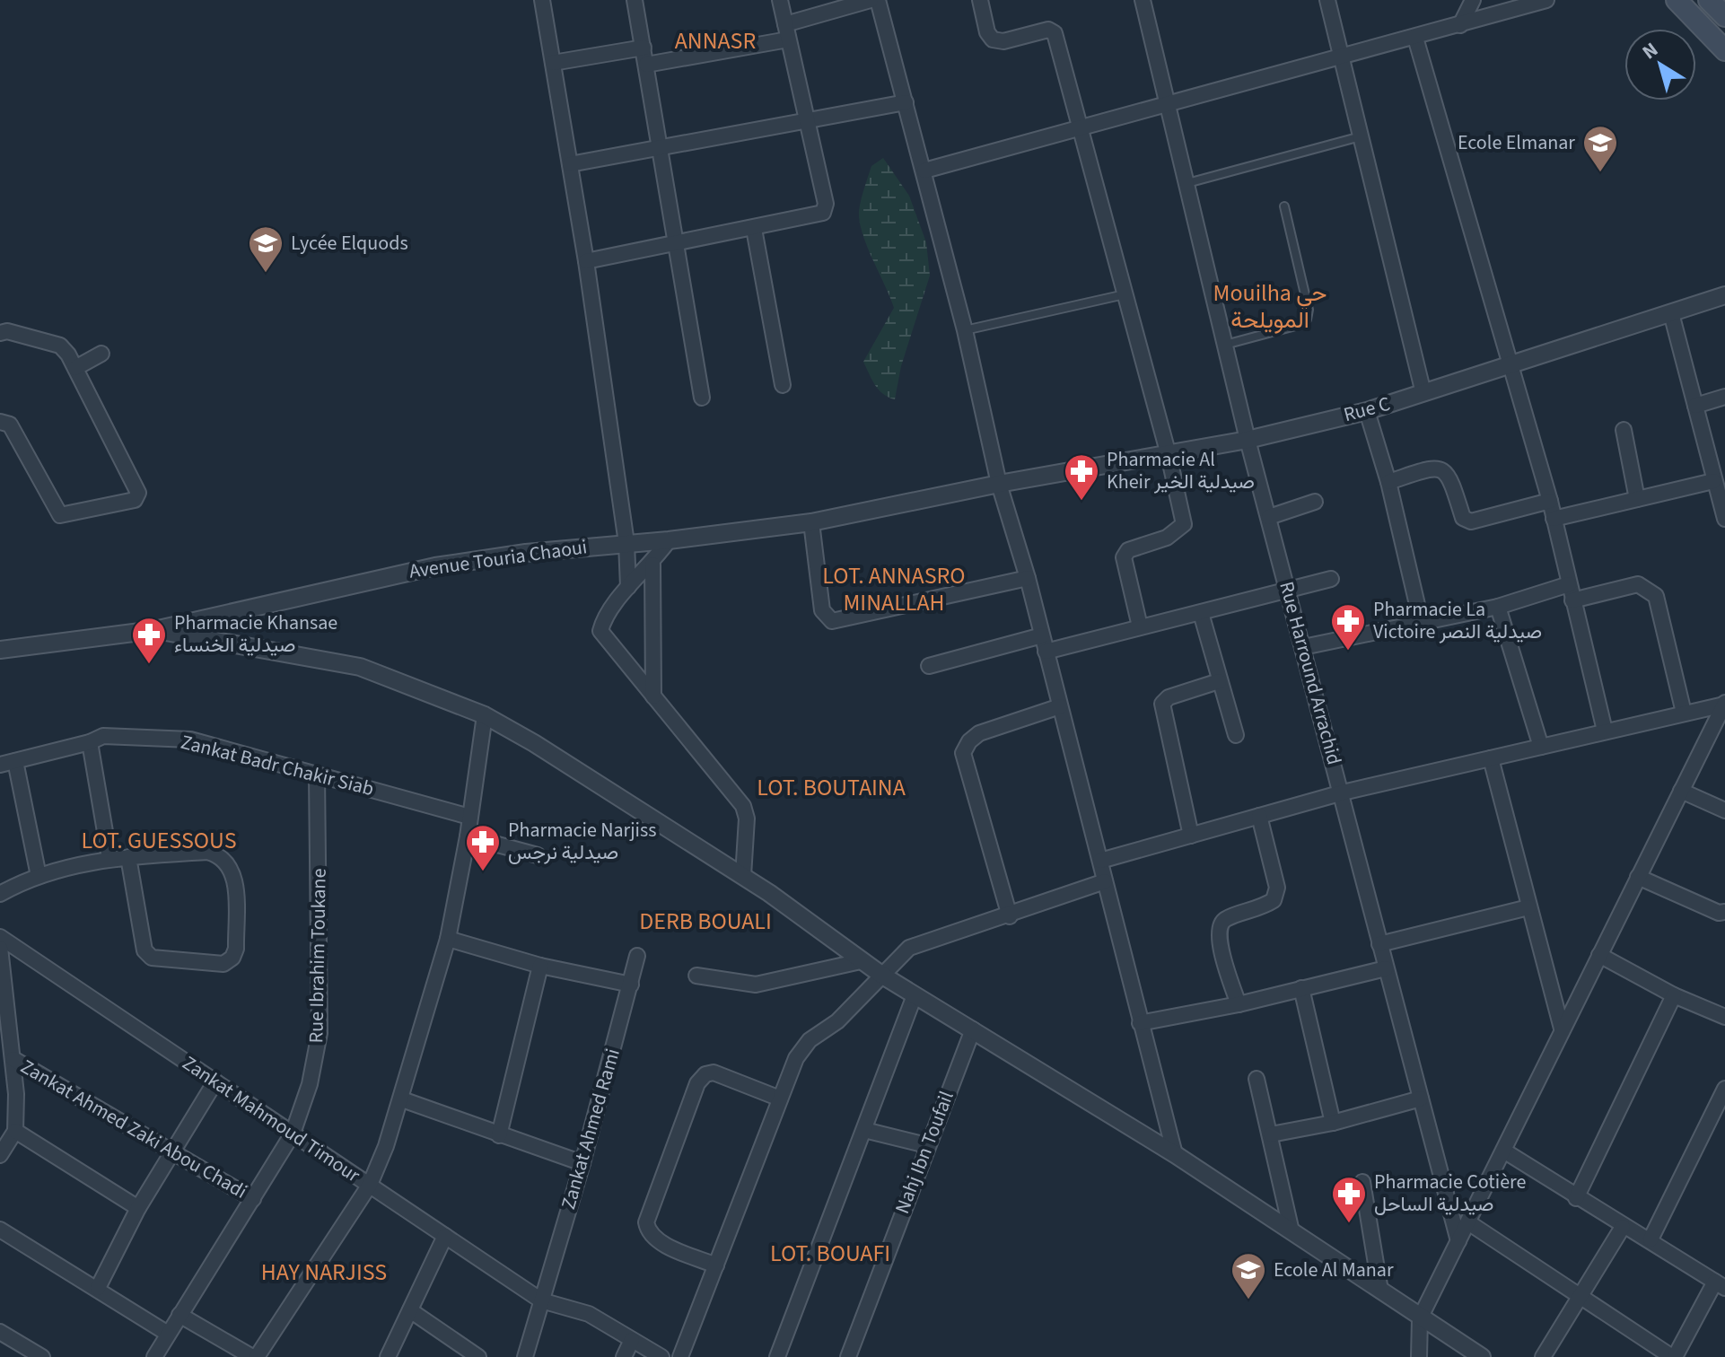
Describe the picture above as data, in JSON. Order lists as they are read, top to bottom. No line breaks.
{"streets":{"street":["Rue C","Avenue Touria Chaoui","Rue Harround Arrachid","Zankat Badr Chakir Siab","Rue Ibrahim Toukane","Zankat Mahmoud Timour","Zankat Ahmed Zaki Abou Chadi","Zankat Ahmed Rami","Nahj Ibn Toufail"]},"crossings":[["Rue C","Avenue Touria Chaoui"],["Rue C","Rue Harround Arrachid"],["Zankat Badr Chakir Siab","Rue Ibrahim Toukane"],["Rue Ibrahim Toukane","Zankat Mahmoud Timour"],["Rue Ibrahim Toukane","Zankat Ahmed Zaki Abou Chadi"],["Zankat Mahmoud Timour","Zankat Ahmed Rami"]],"districts":["ANNASR","Mouilha حي المويلحة","LOT. ANNASRO MINALLAH","LOT. BOUTAINA","LOT. GUESSOUS","DERB BOUALI","LOT. BOUAFI","HAY NARJISS"],"places":{"school or university":["Ecole Elmanar","Lycée Elquods","Ecole Al Manar"],"pharmacy":["Pharmacie Al Kheir صيدلية الخير","Pharmacie La Victoire صيدلية النصر","Pharmacie Khansae صيدلية الخنساء","Pharmacie Narjiss صيدلية نرجس","Pharmacie Cotière صيدلية الساحل"]},"north":"top left"}
